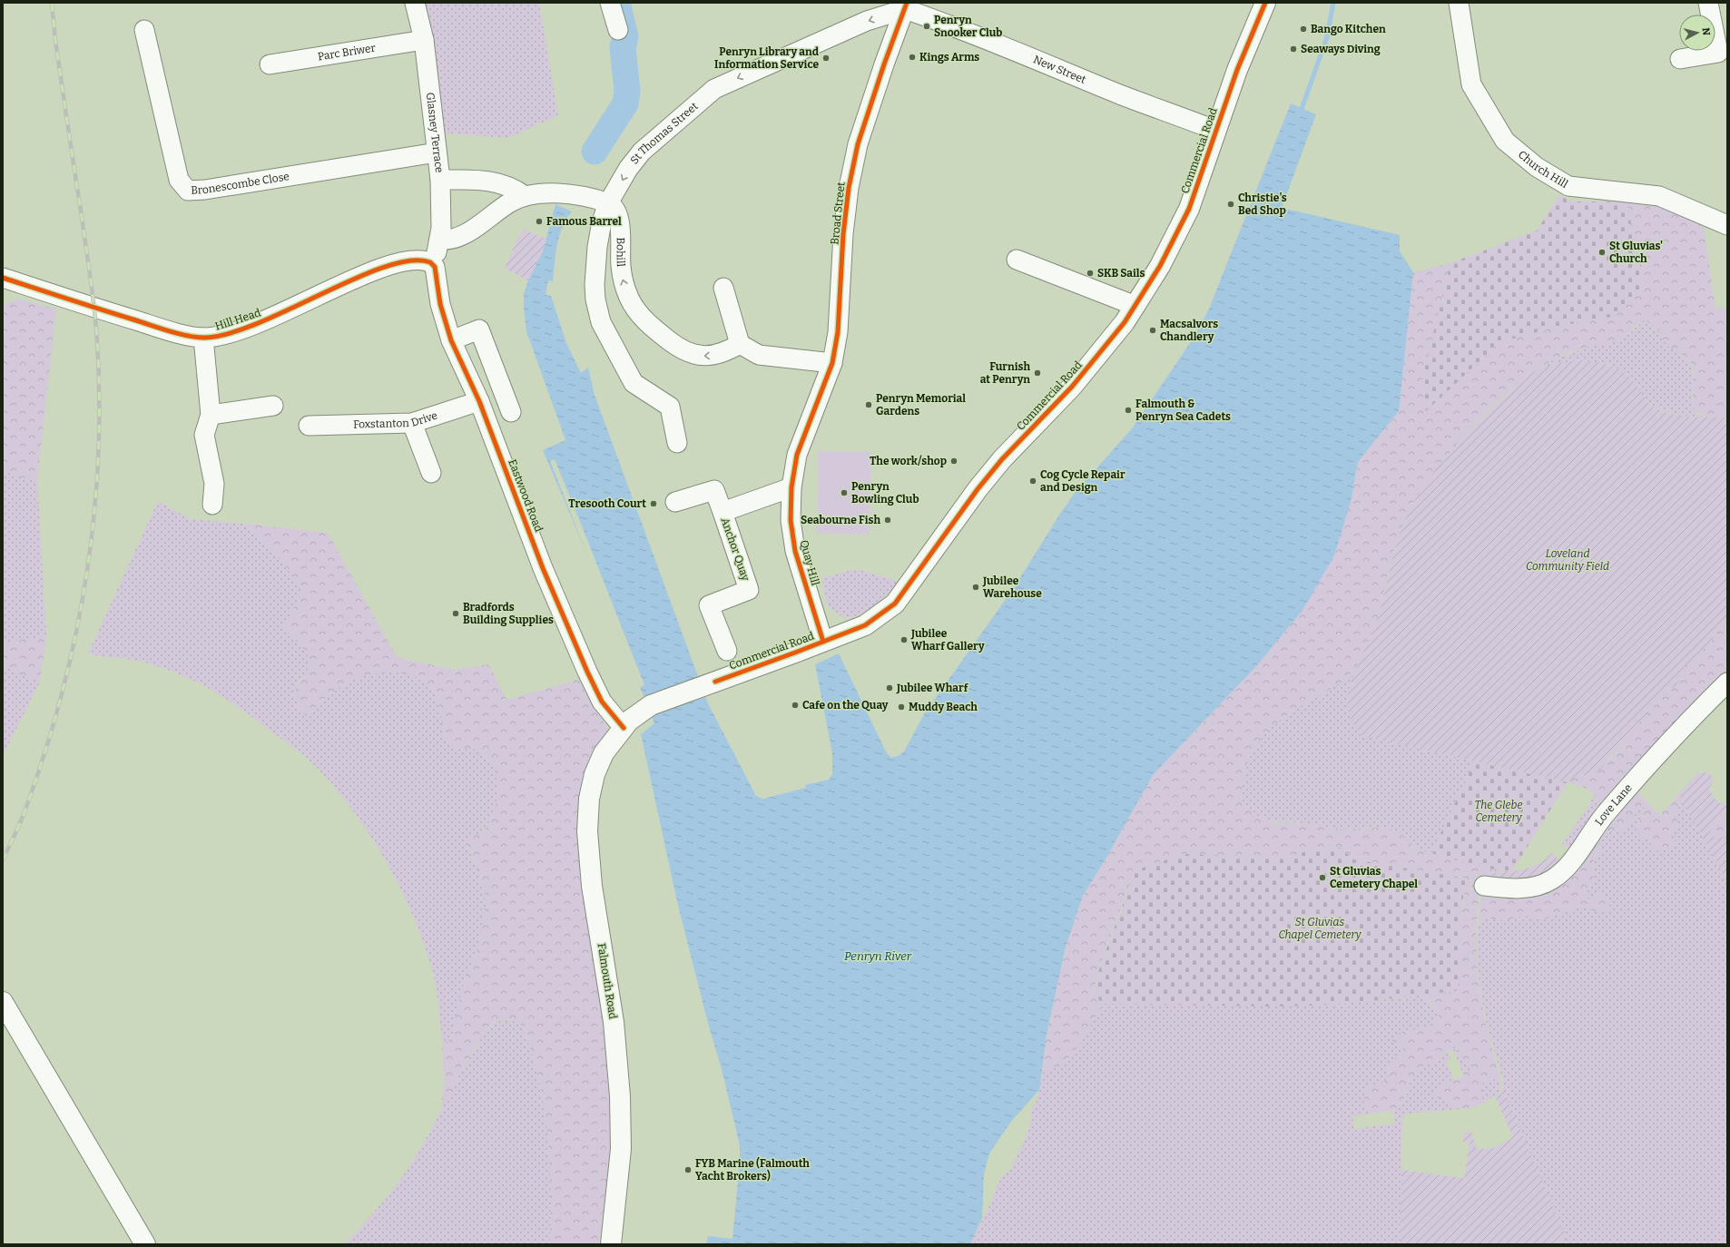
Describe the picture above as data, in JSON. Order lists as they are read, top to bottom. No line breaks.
{"streets":{"main road":["Commercial Road","Falmouth Road"],"street":["Parc Briwer","New Street","Glasney Terrace","St Thomas Street","Church Hill","Bronescombe Close","Broad Street","Bohill","Hill Head","Foxstanton Drive","Eastwood Road","Anchor Quay","Quay Hill","Love Lane"]},"crossings":[["Parc Briwer","Glasney Terrace"],["New Street","St Thomas Street"],["New Street","Commercial Road"],["New Street","Broad Street"],["Glasney Terrace","Bronescombe Close"],["Glasney Terrace","Hill Head"],["Glasney Terrace","Eastwood Road"],["St Thomas Street","Broad Street"],["St Thomas Street","Bohill"],["Commercial Road","Eastwood Road"],["Commercial Road","Quay Hill"],["Commercial Road","Falmouth Road"],["Broad Street","Quay Hill"],["Hill Head","Eastwood Road"],["Foxstanton Drive","Eastwood Road"],["Eastwood Road","Falmouth Road"],["Anchor Quay","Quay Hill"]],"one_way":["St Thomas Street","Bohill"],"water":["Penryn River"],"parks":["Loveland Community Field","The Glebe Cemetery","St Gluvias Chapel Cemetery"],"places":["Penryn Snooker Club","Bango Kitchen","Seaways Diving","Kings Arms","Penryn Library and Information Service","Christie's Bed Shop","Famous Barrel","St Gluvias' Church","SKB Sails","Macsalvors Chandlery","Furnish at Penryn","Penryn Memorial Gardens","Falmouth & Penryn Sea Cadets","The work/shop","Cog Cycle Repair and Design","Penryn Bowling Club","Tresooth Court","Seabourne Fish","Jubilee Warehouse","Bradfords Building Supplies","Jubilee Wharf Gallery","Jubilee Wharf","Cafe on the Quay","Muddy Beach","St Gluvias Cemetery Chapel","FYB Marine (Falmouth Yacht Brokers)"],"north":"right"}
